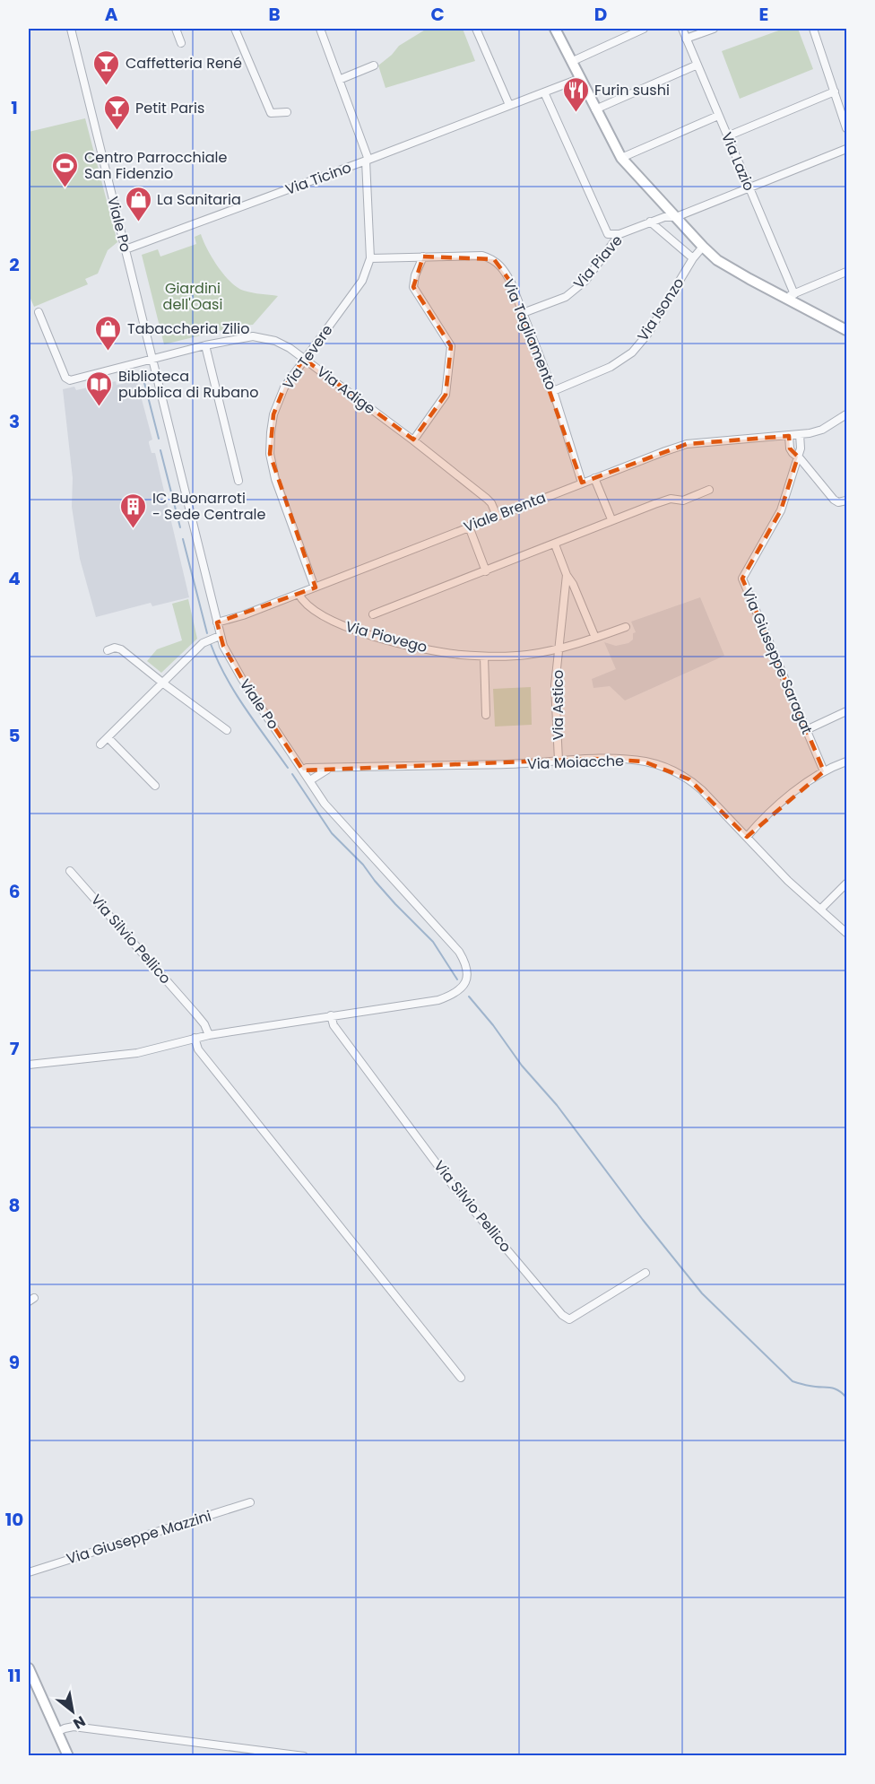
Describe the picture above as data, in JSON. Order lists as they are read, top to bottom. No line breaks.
{"streets":{"street":["Via Lazio","Via Ticino","Viale Po","Via Piave","Via Isonzo","Via Tagliamento","Via Tevere","Via Adige","Viale Brenta","Via Piovego","Via Giuseppe Saragat","Via Astico","Via Moiacche","Via Silvio Pellico","Via Giuseppe Mazzini"]},"crossings":[["Via Lazio","Via Piave"],["Via Ticino","Viale Po"],["Via Ticino","Via Tevere"],["Viale Po","Via Adige"],["Viale Po","Viale Brenta"],["Viale Po","Via Moiacche"],["Via Piave","Via Tagliamento"],["Via Isonzo","Via Tagliamento"],["Via Tagliamento","Via Tevere"],["Via Tagliamento","Viale Brenta"],["Via Tevere","Via Adige"],["Via Tevere","Viale Brenta"],["Via Adige","Viale Brenta"],["Viale Brenta","Via Piovego"],["Via Piovego","Via Astico"],["Via Astico","Via Moiacche"]],"parks":["Giardini dell'Oasi"],"places":{"bar":["Caffetteria René","Petit Paris"],"restaurant":["Furin sushi"],"sports":["Centro Parrocchiale San Fidenzio"],"shop":["La Sanitaria","Tabaccheria Zilio"],"library":["Biblioteca pubblica di Rubano"],"building":["IC Buonarroti - Sede Centrale"]},"north":"bottom right","grid":{"columns":["A","B","C","D","E"],"rows":["1","2","3","4","5","6","7","8","9","10","11"]}}
